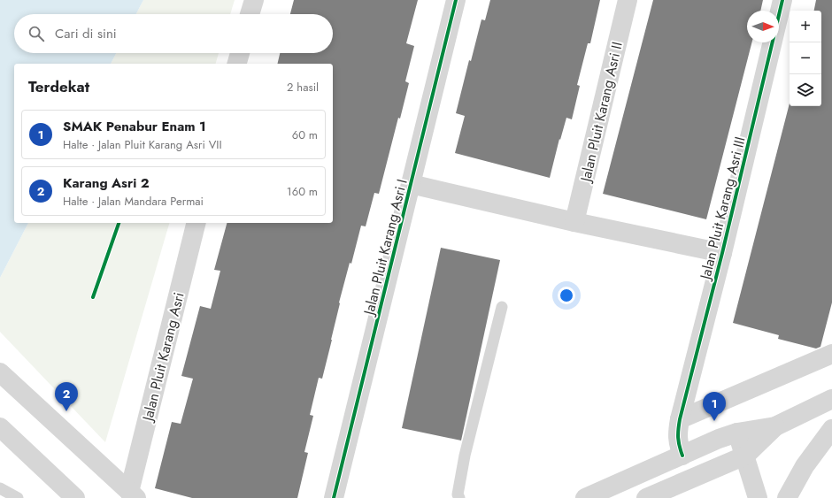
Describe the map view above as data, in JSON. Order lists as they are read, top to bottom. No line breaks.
{"streets":{"street":["Jalan Pluit Karang Asri II","Jalan Pluit Karang Asri III","Jalan Pluit Karang Asri I","Jalan Pluit Karang Asri"]},"north":"right","page":{"map_buttons":["+","−"],"search":"Cari di sini","heading":["Terdekat","2 hasil"],"list":[{"mark":"1","name":"SMAK Penabur Enam 1","note":"Halte · Jalan Pluit Karang Asri VII","value":"60 m"},{"mark":"2","name":"Karang Asri 2","note":"Halte · Jalan Mandara Permai","value":"160 m"}],"pins":["2","1"]}}
